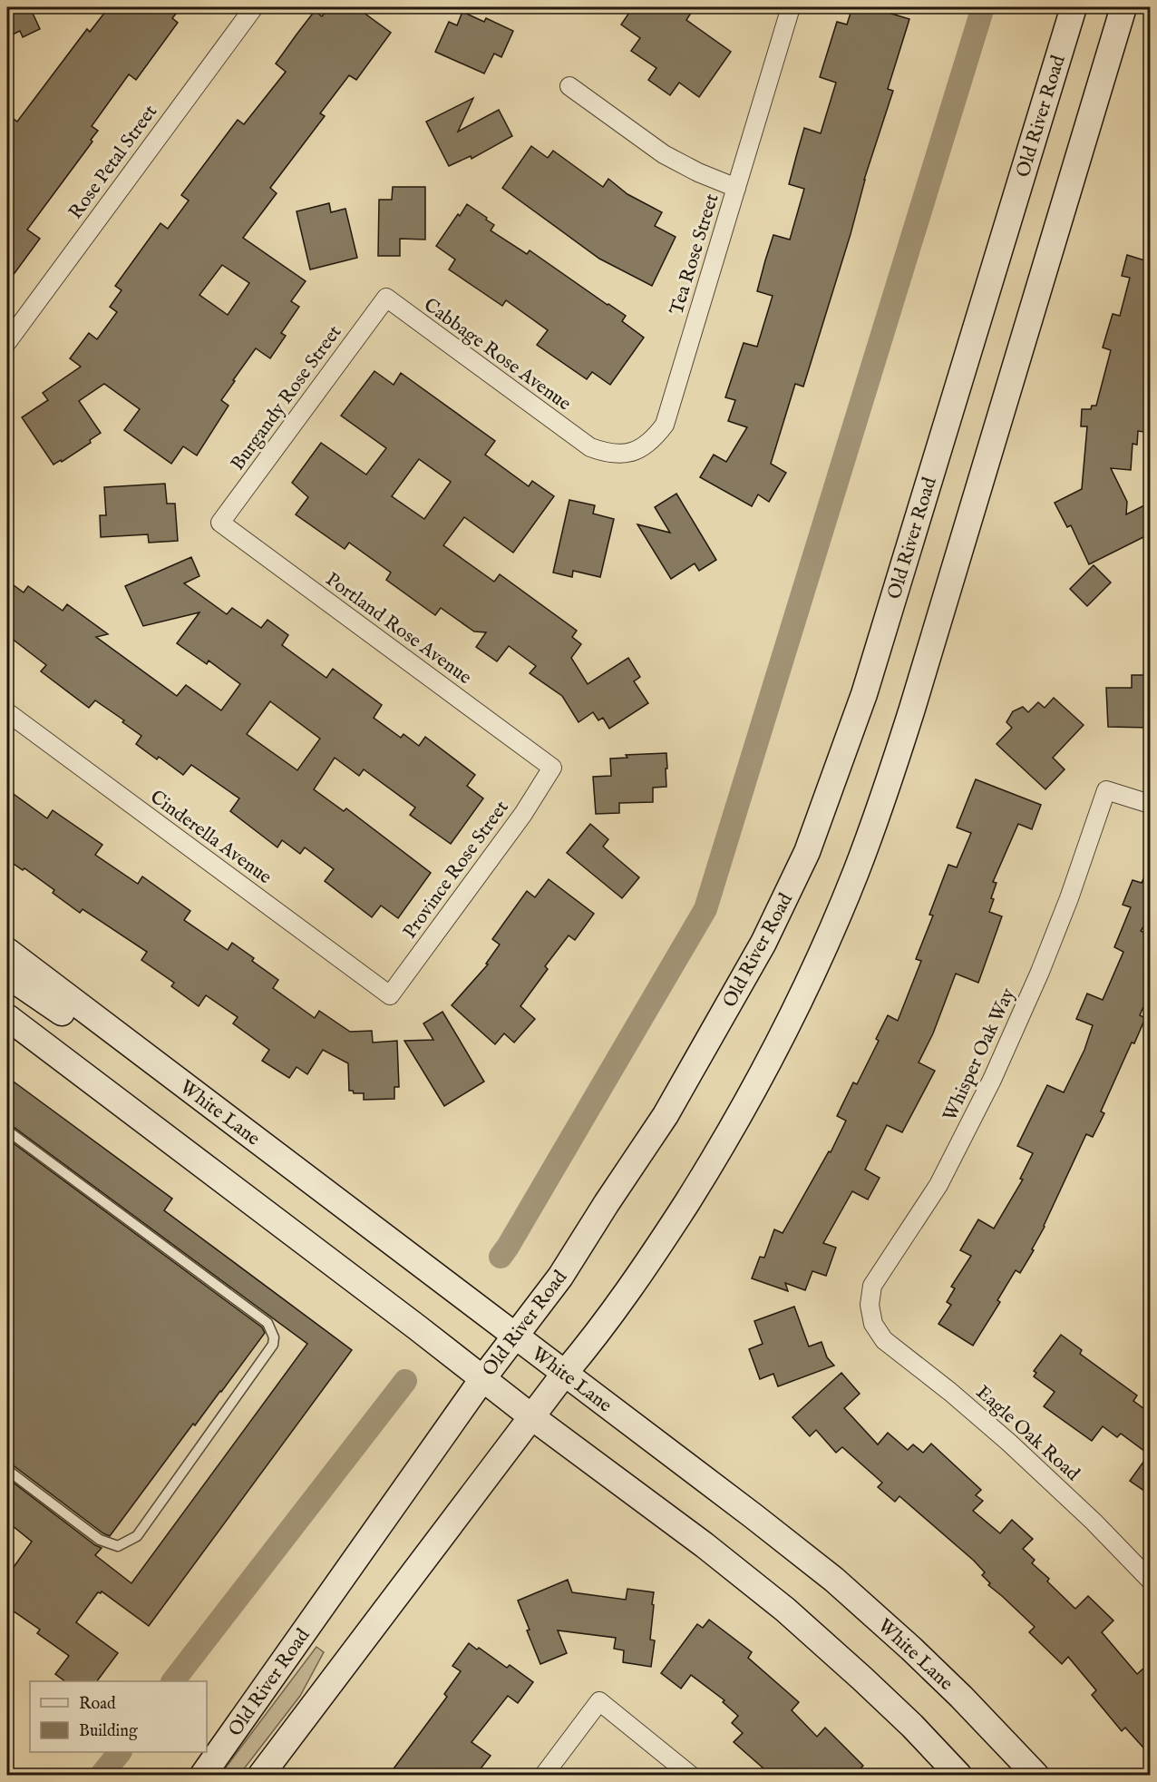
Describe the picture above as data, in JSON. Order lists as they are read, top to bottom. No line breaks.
{"streets":{"main road":["Old River Road","White Lane"],"street":["Rose Petal Street","Tea Rose Street","Cabbage Rose Avenue","Burgandy Rose Street","Portland Rose Avenue","Cinderella Avenue","Province Rose Street","Whisper Oak Way","Eagle Oak Road"]},"crossings":[["Old River Road","White Lane"],["Tea Rose Street","Cabbage Rose Avenue"],["Cabbage Rose Avenue","Burgandy Rose Street"],["Burgandy Rose Street","Portland Rose Avenue"],["Portland Rose Avenue","Province Rose Street"],["Cinderella Avenue","Province Rose Street"],["Whisper Oak Way","Eagle Oak Road"]],"legend":["Road","Building"]}
